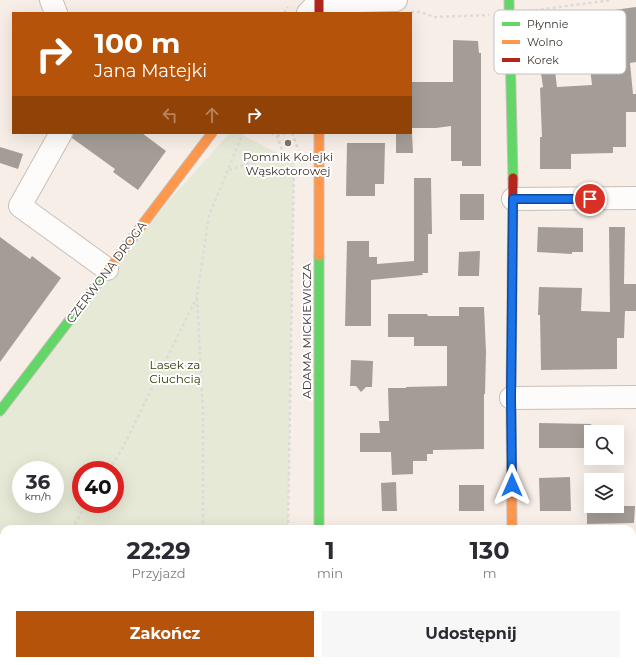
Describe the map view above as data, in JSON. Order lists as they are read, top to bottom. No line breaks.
{"streets":{"street":["CZERWONA DROGA","ADAMA MICKIEWICZA"]},"parks":["Lasek za Ciuchcią"],"places":["Pomnik Kolejki Wąskotorowej"],"legend":["Płynnie","Wolno","Korek"],"page":{"turn":["100 m","Jana Matejki"],"speed":"36 km/h","limit":"40","eta":["22:29","Przyjazd","1","min","130","m"],"buttons":["Zakończ","Udostępnij"]}}
